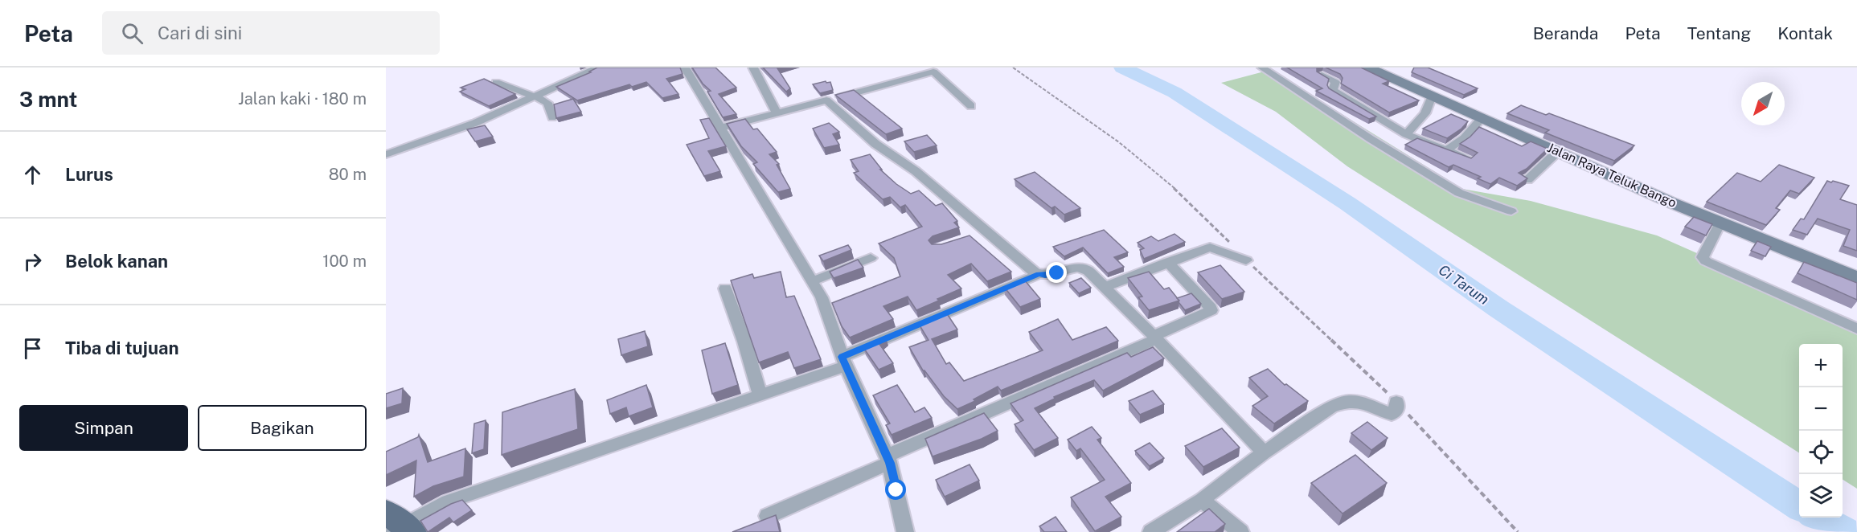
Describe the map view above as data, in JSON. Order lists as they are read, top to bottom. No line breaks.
{"streets":{"main road":["Jalan Raya Teluk Bango"]},"water":["Ci Tarum"],"north":"bottom left","page":{"header":"Peta","search":"Cari di sini","nav":["Beranda","Peta","Tentang","Kontak"],"heading":["3 mnt","Jalan kaki · 180 m"],"list":[["Lurus","80 m"],["Belok kanan","100 m"],"Tiba di tujuan"],"map_buttons":["+","−"],"buttons":["Simpan","Bagikan"]}}
